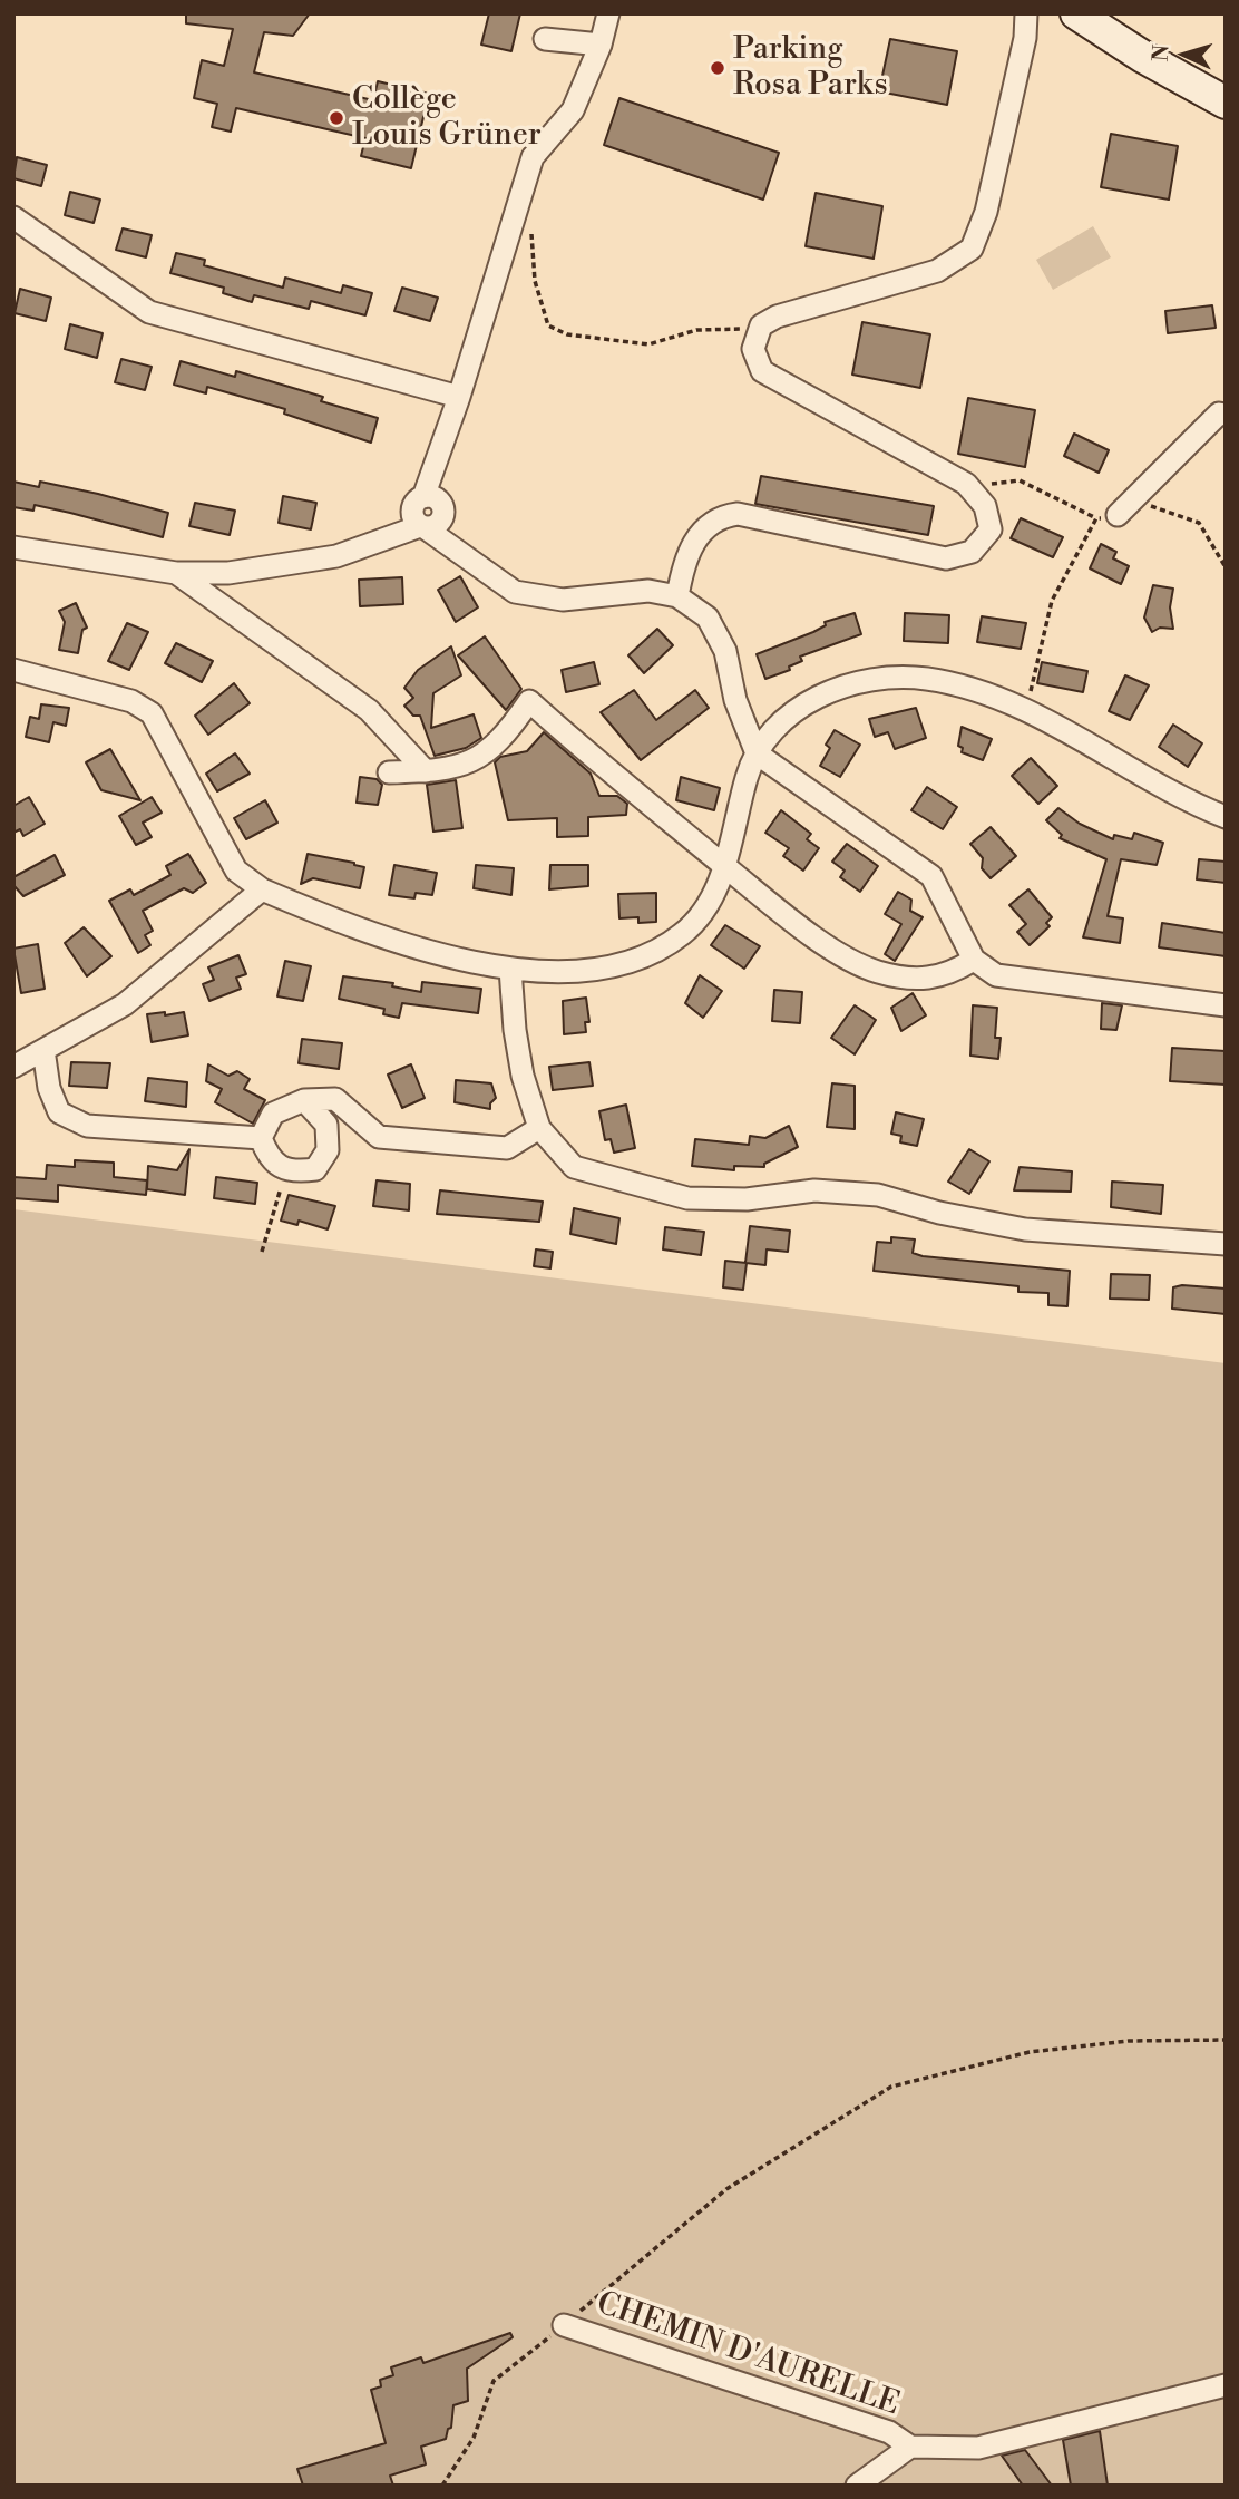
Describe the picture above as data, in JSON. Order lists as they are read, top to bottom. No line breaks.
{"streets":{"street":["CHEMIN D'AURELLE"]},"places":["Parking Rosa Parks","Collège Louis Grüner"],"north":"left"}
